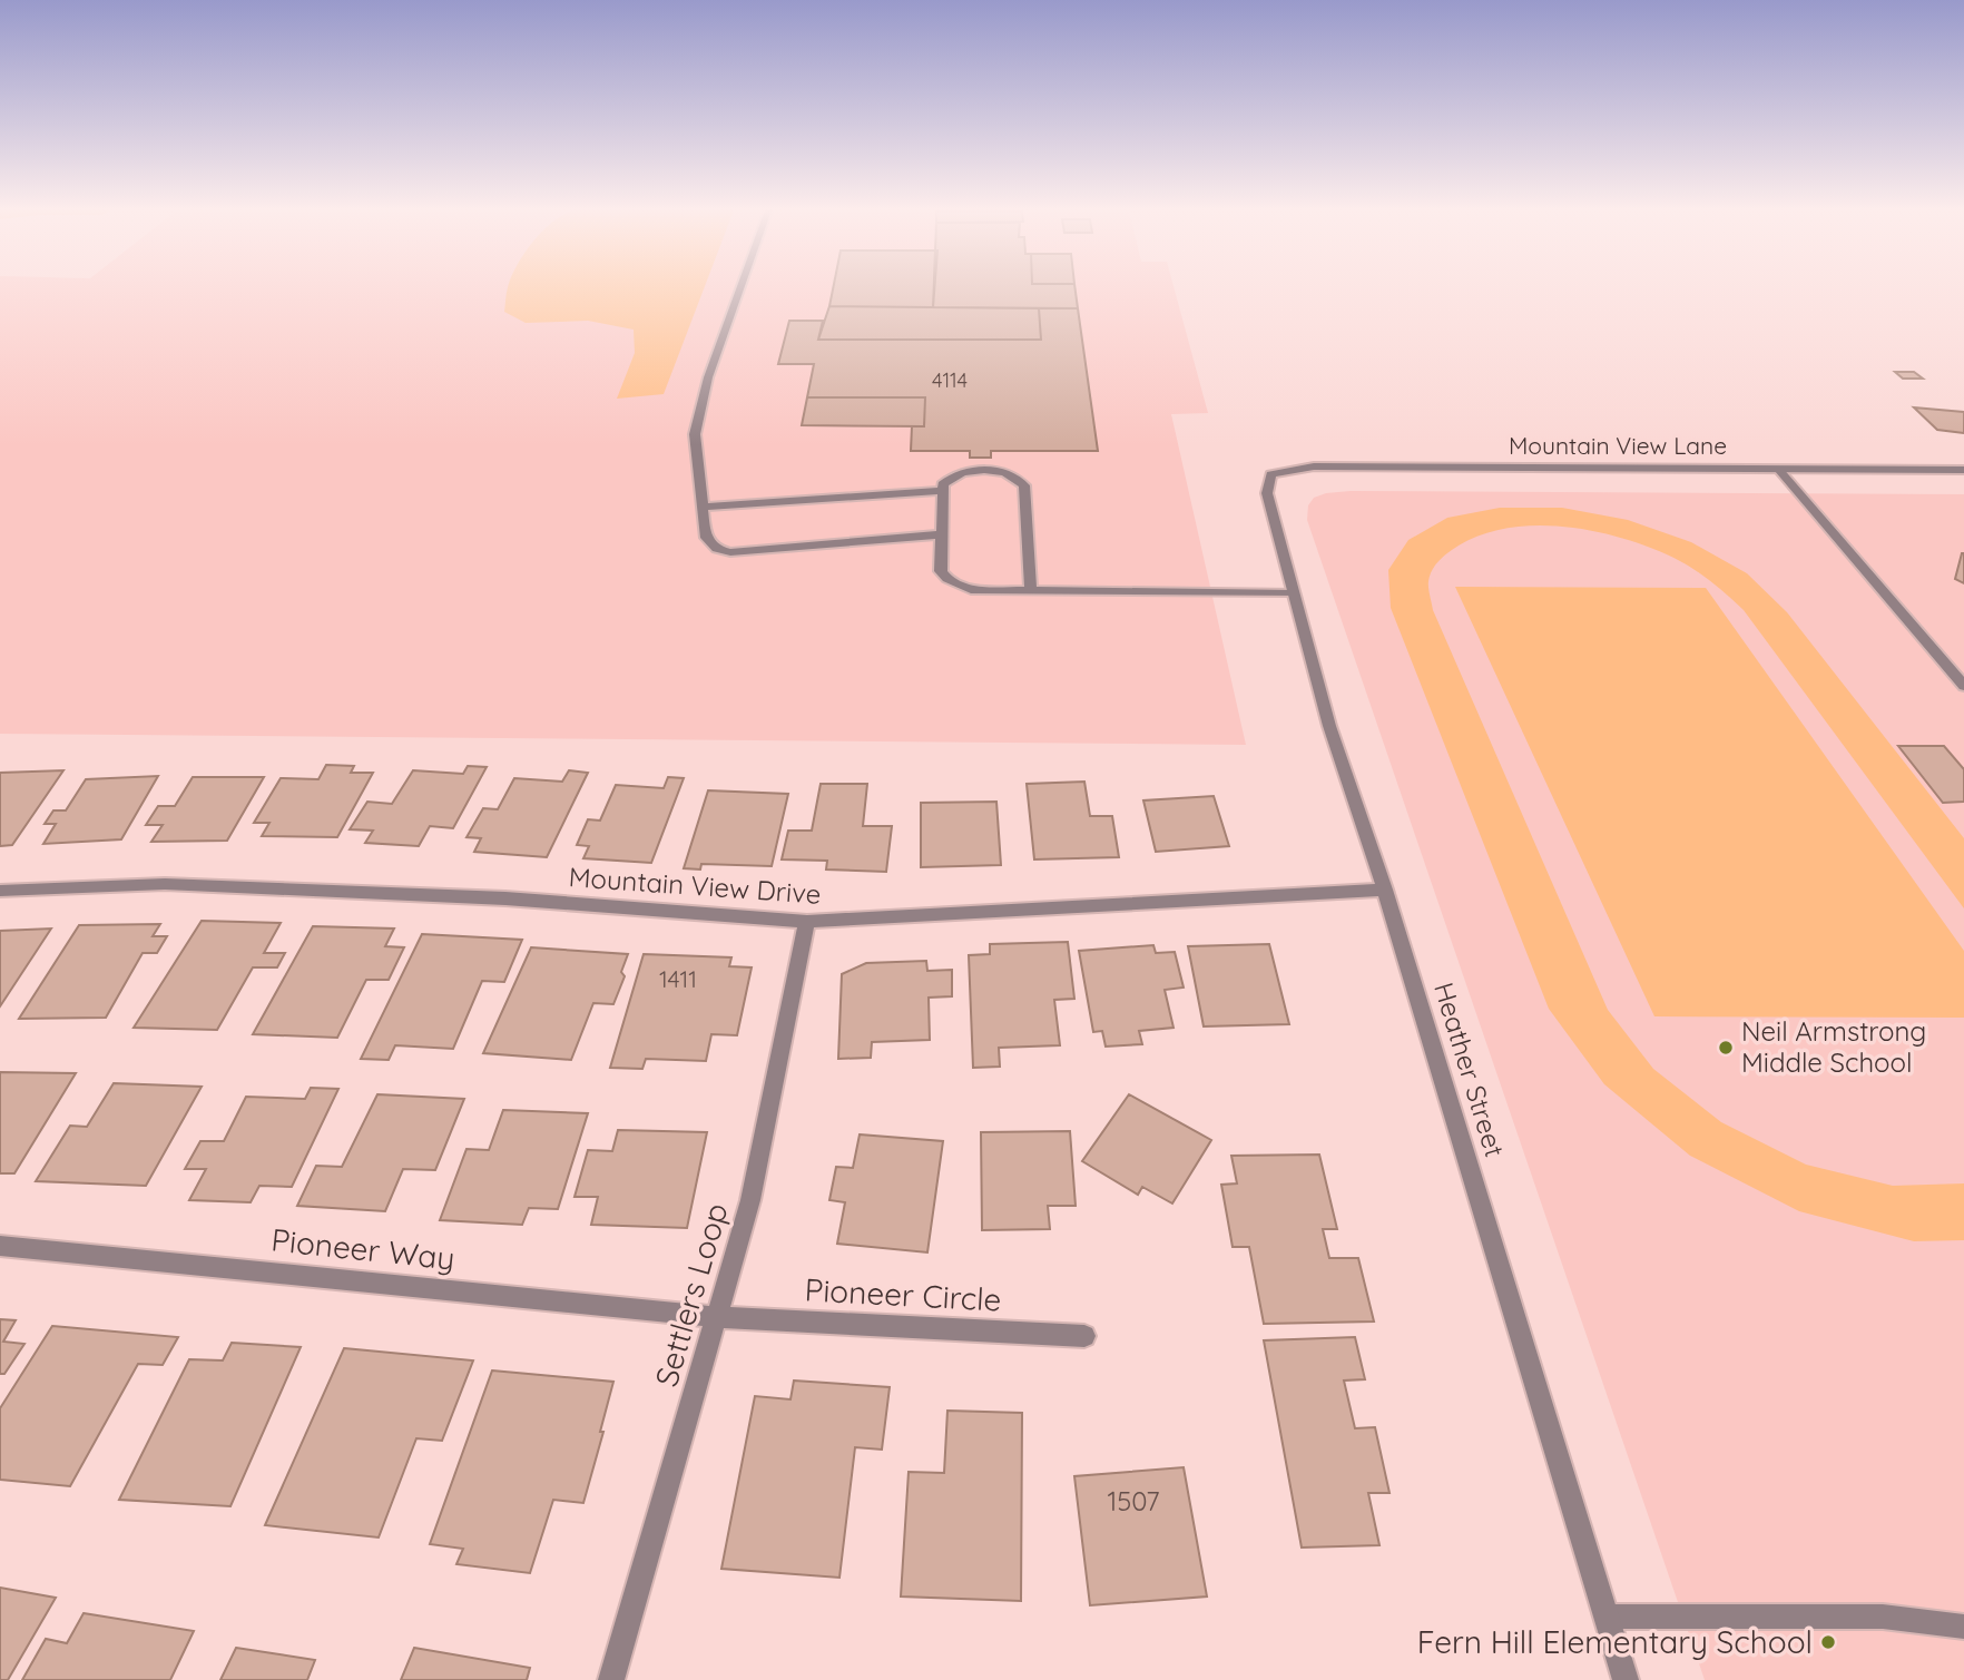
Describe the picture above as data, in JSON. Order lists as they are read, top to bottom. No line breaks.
{"streets":{"street":["Mountain View Lane","Mountain View Drive","Heather Street","Pioneer Way","Settlers Loop","Pioneer Circle"]},"crossings":[["Mountain View Lane","Heather Street"],["Mountain View Drive","Heather Street"],["Mountain View Drive","Settlers Loop"],["Pioneer Way","Settlers Loop"],["Pioneer Way","Pioneer Circle"],["Settlers Loop","Pioneer Circle"]],"places":["Neil Armstrong Middle School","Fern Hill Elementary School"],"house_numbers":["4114","1411","1507"]}
